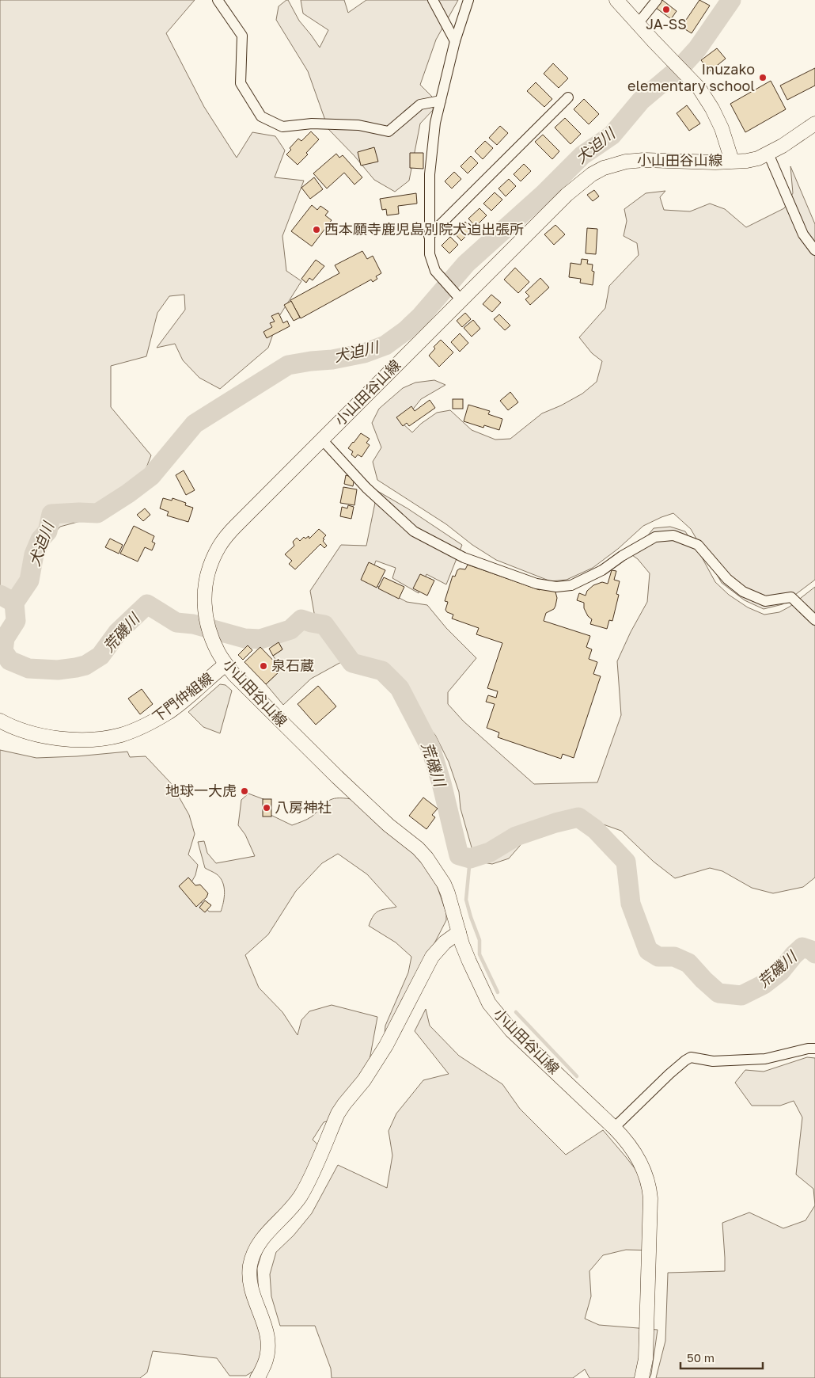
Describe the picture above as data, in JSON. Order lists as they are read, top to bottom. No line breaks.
{"streets":{"main road":["小山田谷山線","下門仲組線"]},"crossings":[["小山田谷山線","下門仲組線"]],"water":["犬迫川","荒磯川"],"places":["JA-SS","Inuzako elementary school","西本願寺鹿児島別院犬迫出張所","泉石蔵","地球一大虎","八房神社"],"scale_bar":"50 m"}
